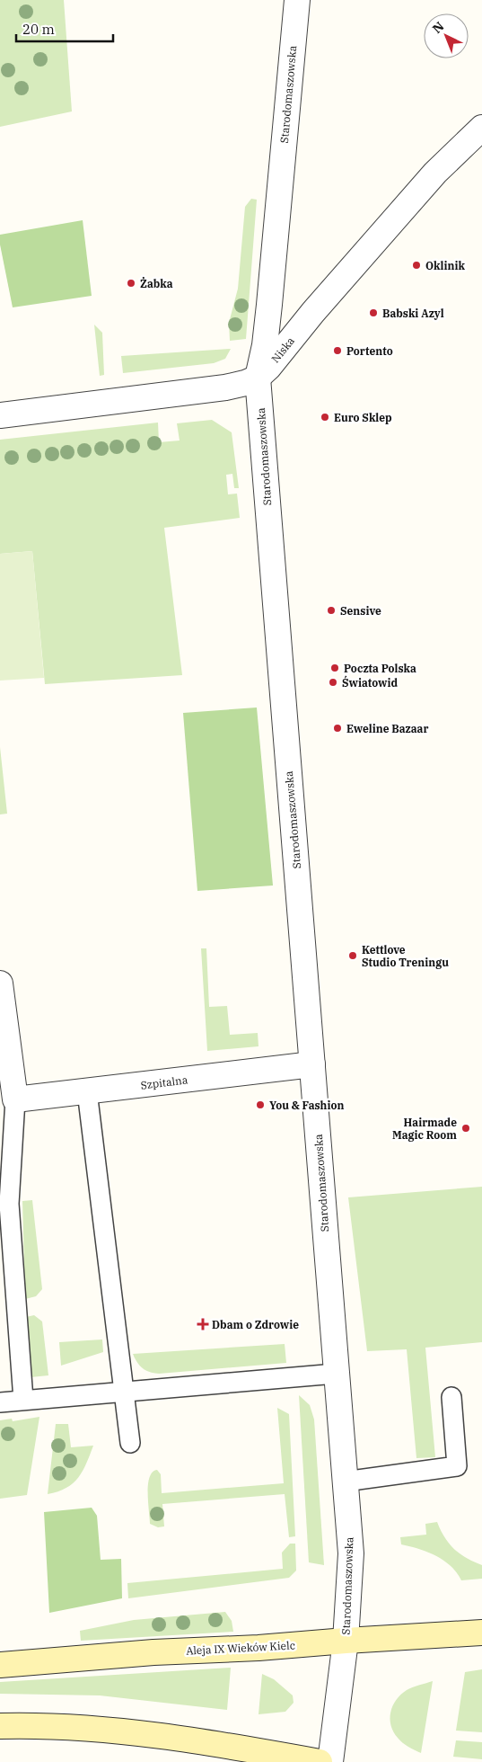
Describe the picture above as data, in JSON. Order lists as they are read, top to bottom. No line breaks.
{"streets":{"main road":["Aleja IX Wieków Kielc"],"street":["Starodomaszowska","Niska","Szpitalna"]},"crossings":[["Starodomaszowska","Niska"],["Starodomaszowska","Szpitalna"],["Starodomaszowska","Aleja IX Wieków Kielc"]],"places":{"other":["Oklinik","Żabka","Babski Azyl","Portento","Euro Sklep","Sensive","Poczta Polska","Światowid","Eweline Bazaar","Kettlove Studio Treningu","You & Fashion","Hairmade Magic Room"],"health":["Dbam o Zdrowie"]},"scale_bar":"20 m","north":"top left"}
